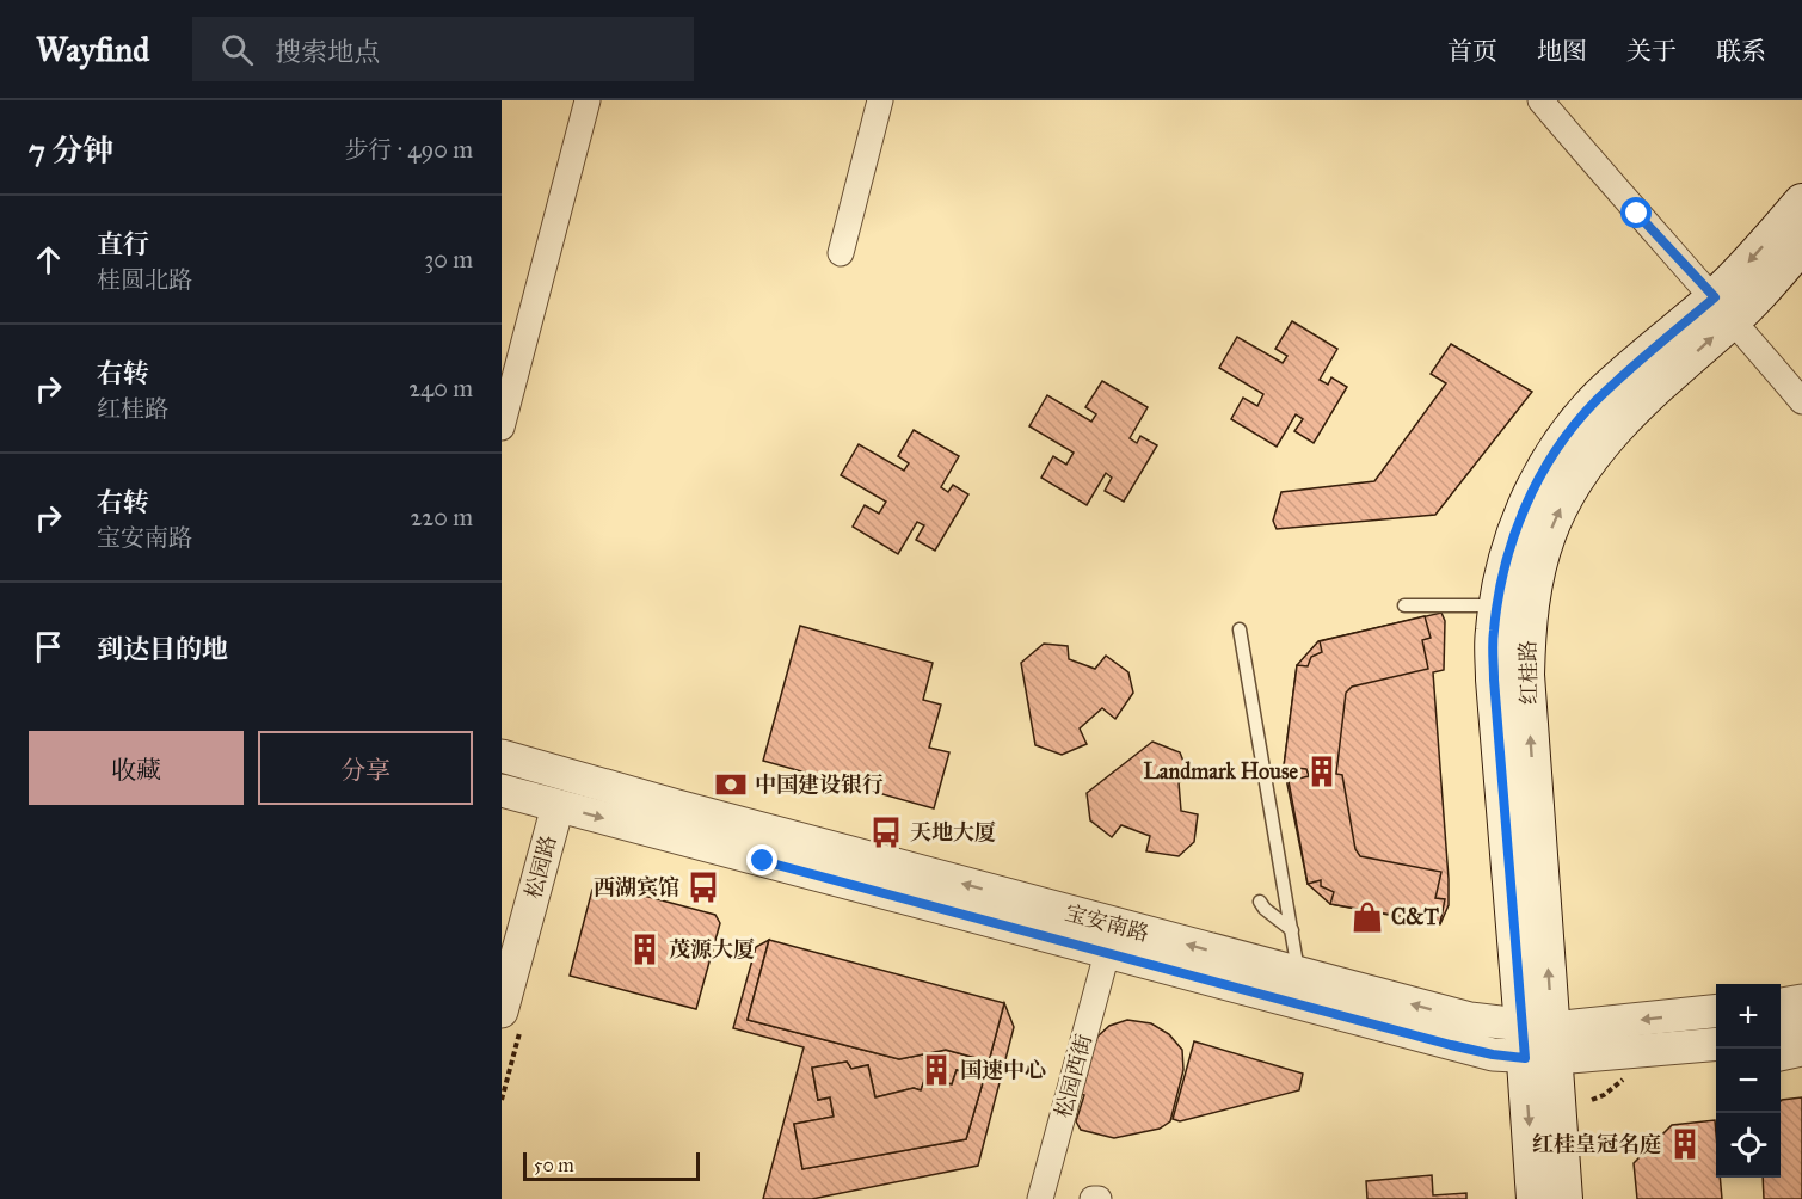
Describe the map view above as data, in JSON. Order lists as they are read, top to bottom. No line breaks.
{"streets":{"main road":["红桂路"],"street":["松园路","宝安南路","松园西街"]},"crossings":[["红桂路","宝安南路"],["松园路","宝安南路"],["宝安南路","松园西街"]],"places":{"building":["Landmark House","茂源大厦","国速中心","红桂皇冠名庭"],"bank":["中国建设银行"],"bus stop":["天地大厦","西湖宾馆"],"shop":["C&T"]},"scale_bar":"50 m","page":{"header":"Wayfind","search":"搜索地点","nav":["首页","地图","关于","联系"],"heading":["7 分钟","步行 · 490 m"],"list":[["直行","桂圆北路","30 m"],["右转","红桂路","240 m"],["右转","宝安南路","220 m"],"到达目的地"],"buttons":["收藏","分享"],"map_buttons":["+","−"],"scale":"50 m"}}
